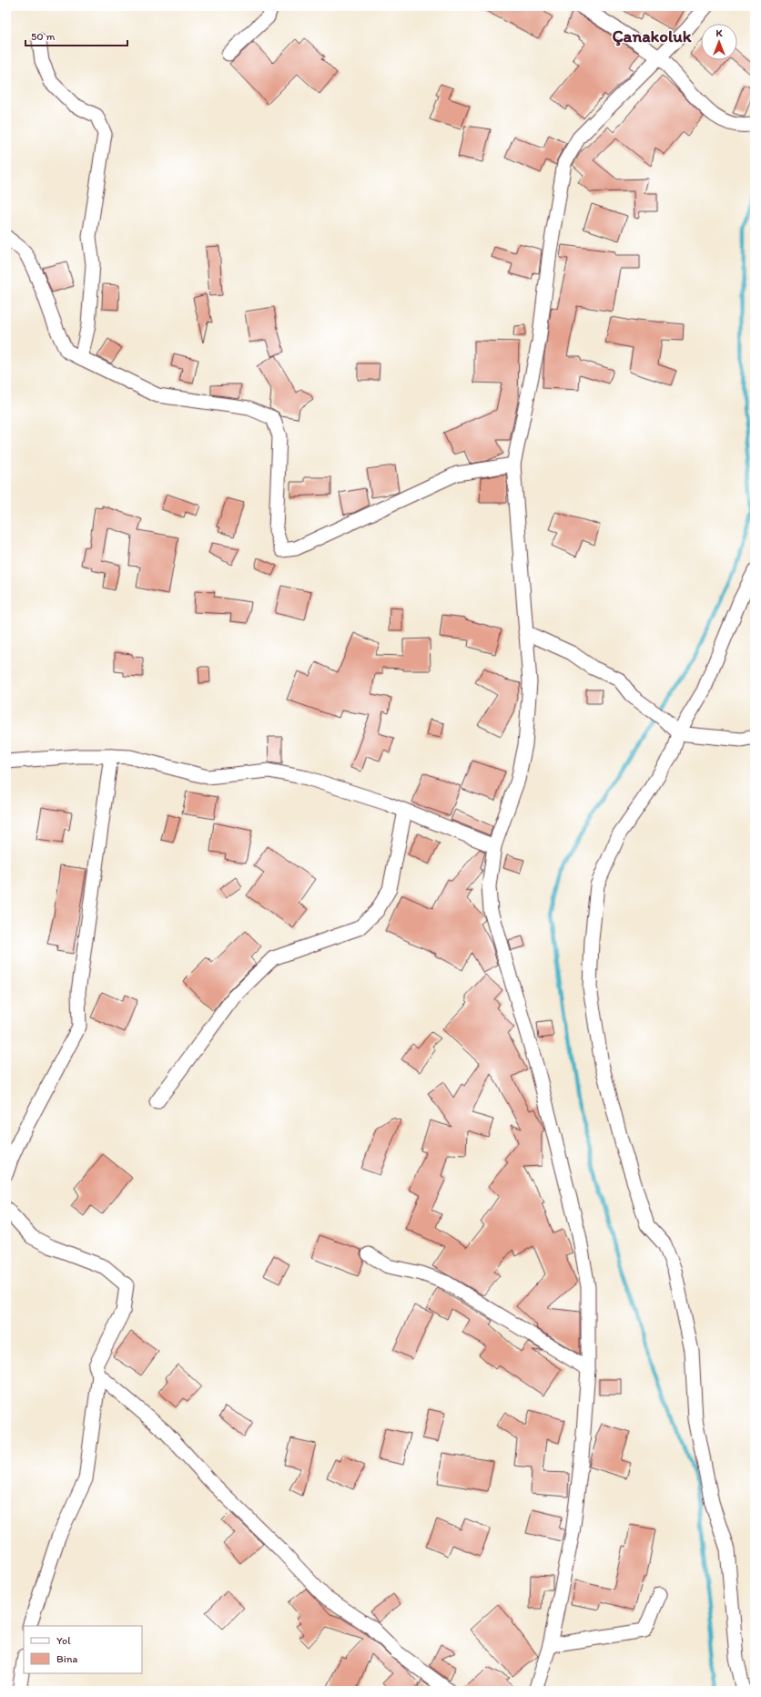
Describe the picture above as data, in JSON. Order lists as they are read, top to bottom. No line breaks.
{"districts":["Çanakoluk"],"legend":["Yol","Bina"],"scale_bar":"50 m","north":"top"}
